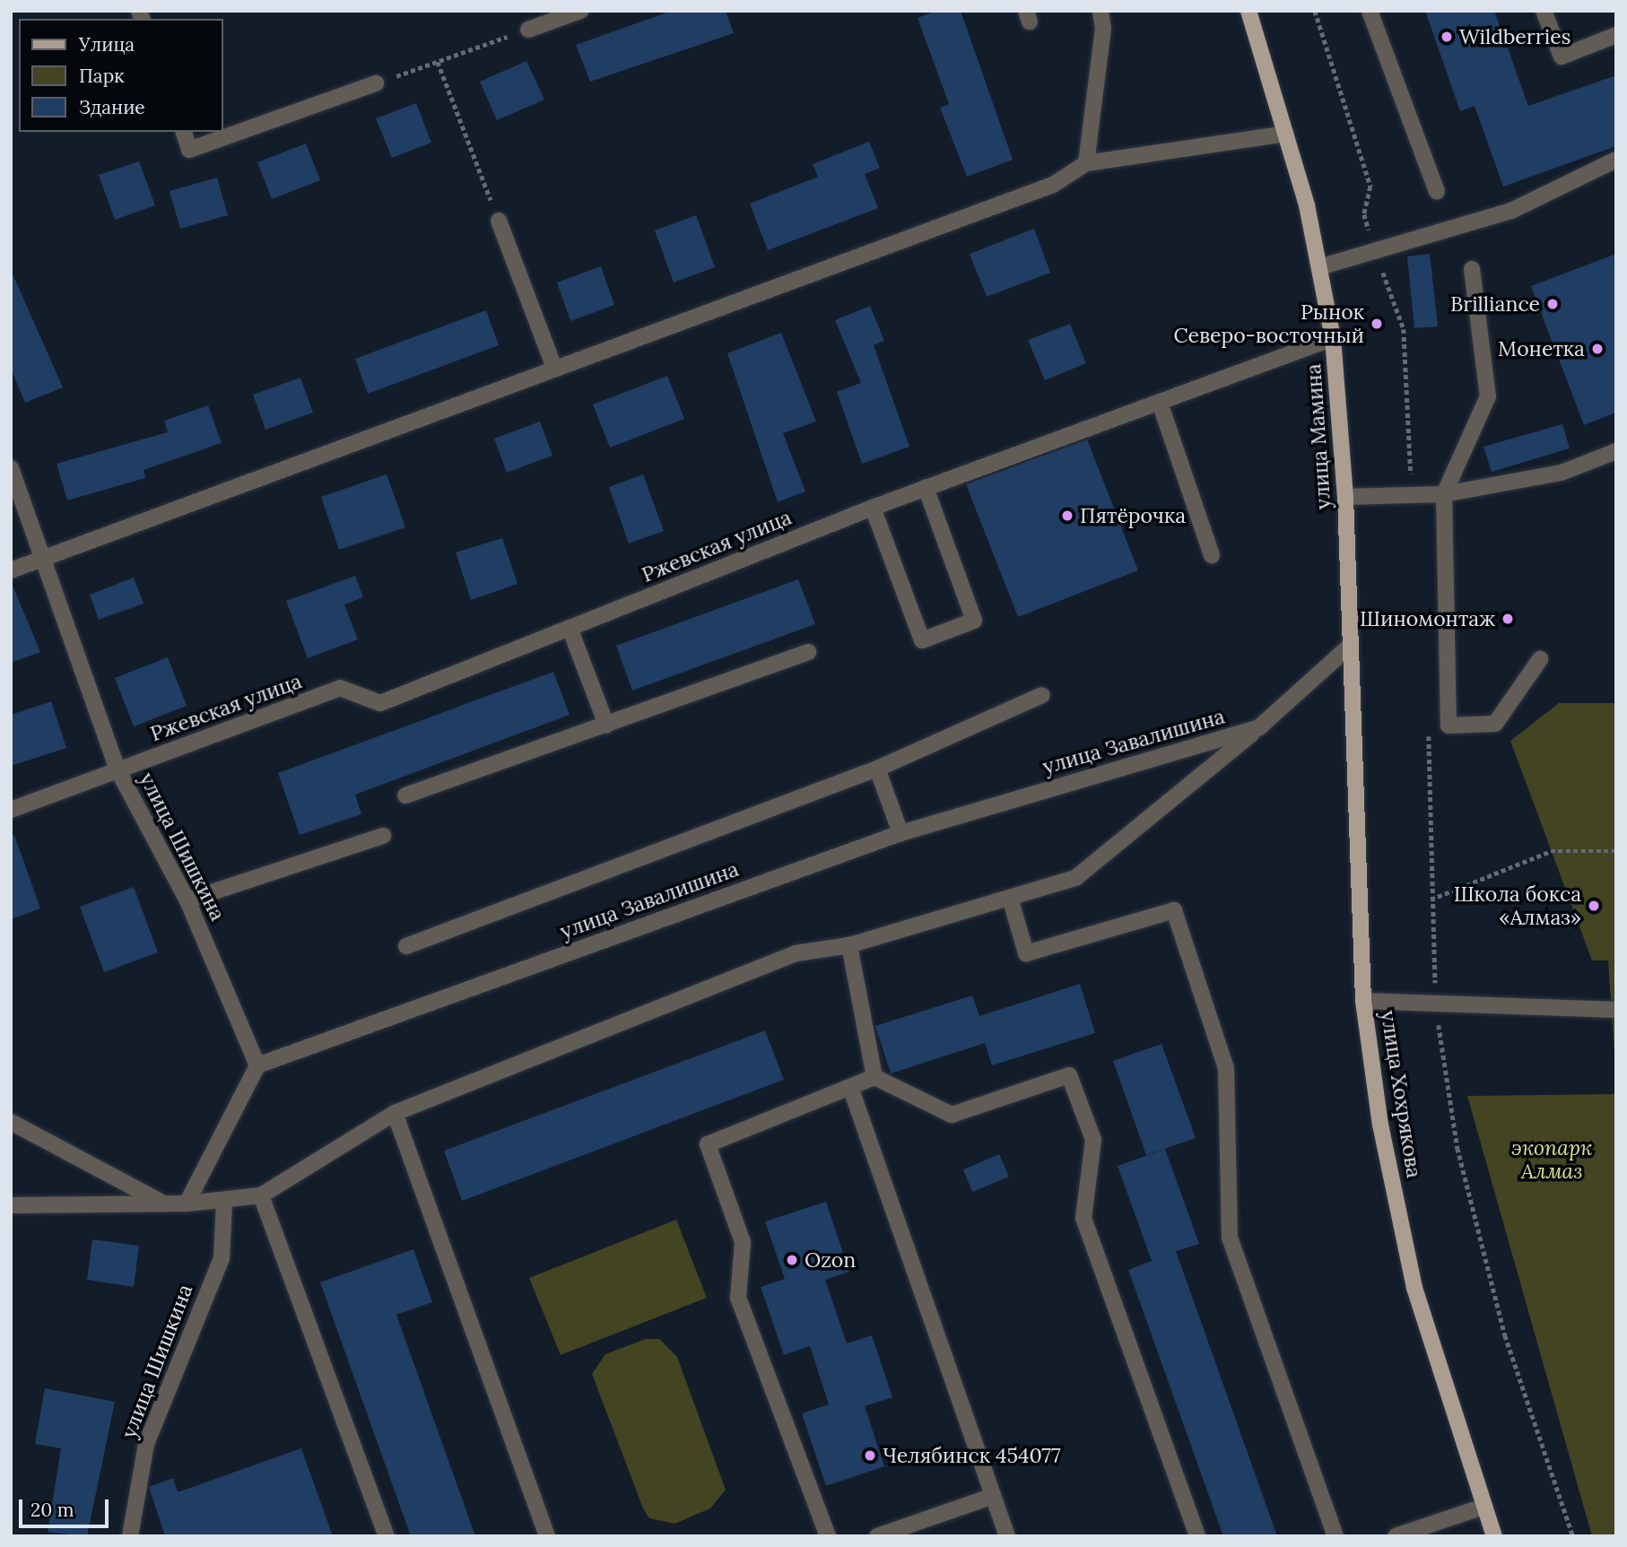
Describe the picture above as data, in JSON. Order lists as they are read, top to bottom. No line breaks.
{"streets":{"main road":["улица Мамина","улица Хохрякова"],"street":["Ржевская улица","улица Завалишина","улица Шишкина"]},"crossings":[["улица Мамина","Ржевская улица"],["улица Мамина","улица Завалишина"],["улица Мамина","улица Хохрякова"],["Ржевская улица","улица Шишкина"],["улица Завалишина","улица Шишкина"],["улица Завалишина","улица Хохрякова"]],"parks":["экопарк Алмаз"],"places":["Wildberries","Brilliance","Рынок Северо-восточный","Монетка","Пятёрочка","Шиномонтаж","Школа бокса «Алмаз»","Ozon","Челябинск 454077"],"legend":["Улица","Парк","Здание"],"scale_bar":"20 m"}
